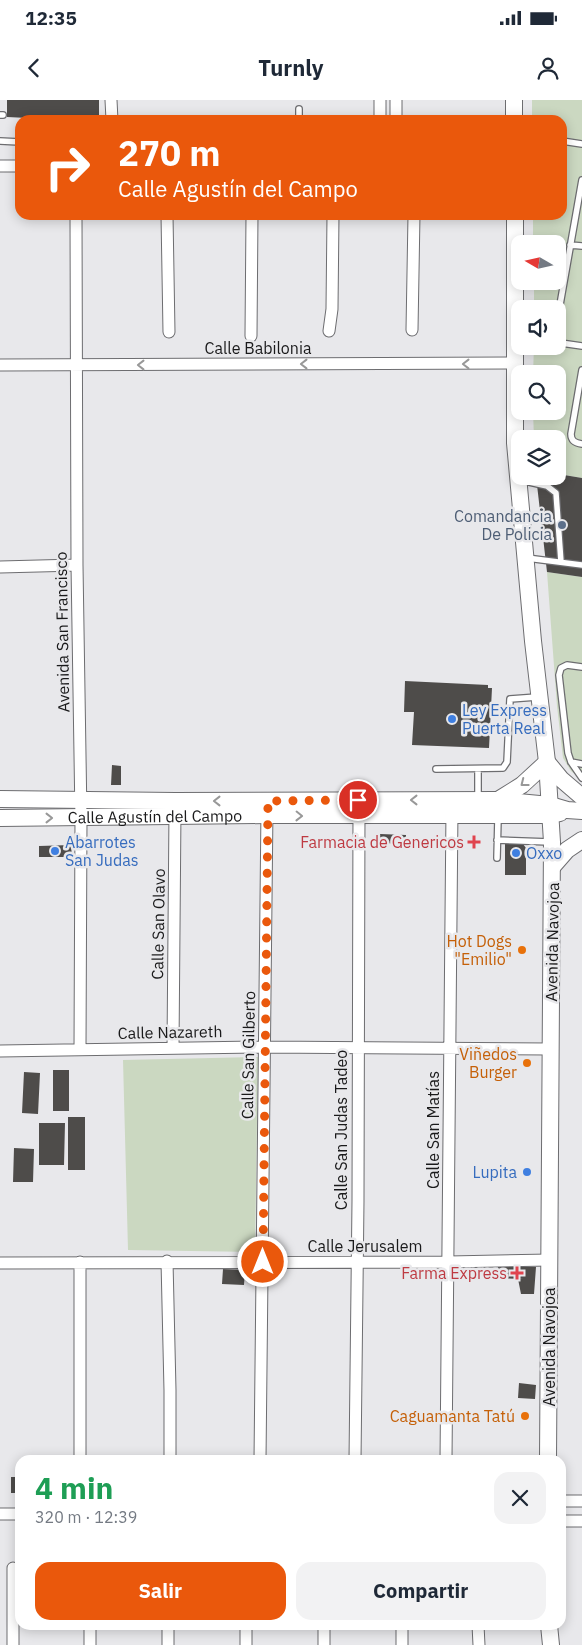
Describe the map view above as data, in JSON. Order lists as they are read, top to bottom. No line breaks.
{"streets":{"street":["Calle Babilonia","Avenida San Francisco","Calle Agustín del Campo","Calle San Olavo","Avenida Navojoa","Calle Nazareth","Calle San Gilberto","Calle San Judas Tadeo","Calle San Matías","Calle Jerusalem"]},"crossings":[["Calle Babilonia","Avenida San Francisco"],["Calle Babilonia","Avenida Navojoa"],["Avenida San Francisco","Calle Agustín del Campo"],["Avenida San Francisco","Calle Nazareth"],["Calle Agustín del Campo","Calle San Olavo"],["Calle Agustín del Campo","Avenida Navojoa"],["Calle Agustín del Campo","Calle San Gilberto"],["Calle Agustín del Campo","Calle San Judas Tadeo"],["Calle Agustín del Campo","Calle San Matías"],["Calle San Olavo","Calle Nazareth"],["Avenida Navojoa","Calle Nazareth"],["Avenida Navojoa","Calle Jerusalem"],["Calle Nazareth","Calle San Gilberto"],["Calle Nazareth","Calle San Judas Tadeo"],["Calle Nazareth","Calle San Matías"],["Calle San Gilberto","Calle Jerusalem"],["Calle San Judas Tadeo","Calle Jerusalem"],["Calle San Matías","Calle Jerusalem"]],"one_way":["Calle Babilonia"],"places":{"other":["Comandancia De Policia","Ley Express Puerta Real","Abarrotes San Judas","Oxxo","Hot Dogs \"Emilio\"","Viñedos Burger","Lupita","Caguamanta Tatú"],"health":["Farmacia de Genericos","Farma Express"]},"north":"left","page":{"status":"12:35","header":"Turnly","turn":["270 m","Calle Agustín del Campo"],"heading":["4 min","320 m · 12:39"],"buttons":["Salir","Compartir"]}}
